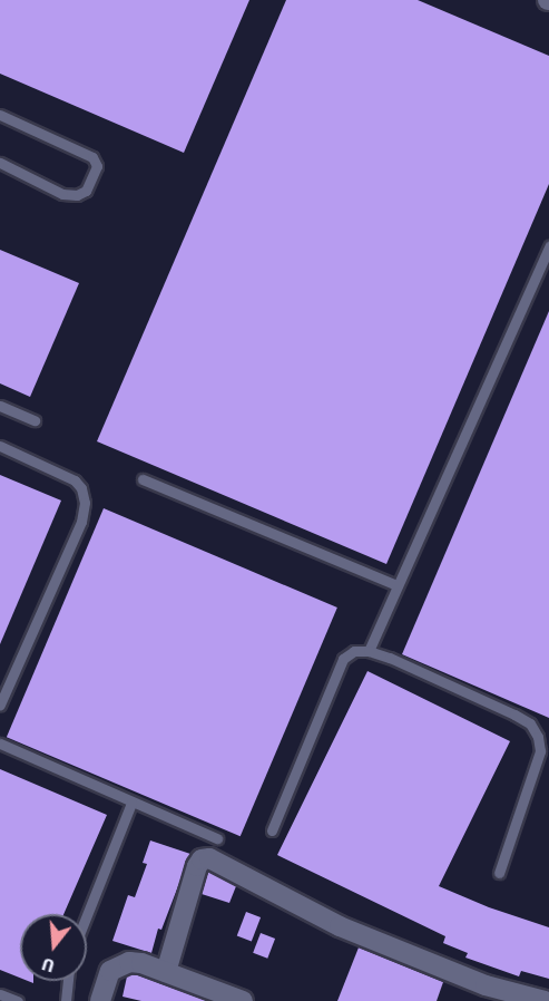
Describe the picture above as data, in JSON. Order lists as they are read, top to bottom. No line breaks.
{"north":"bottom"}
